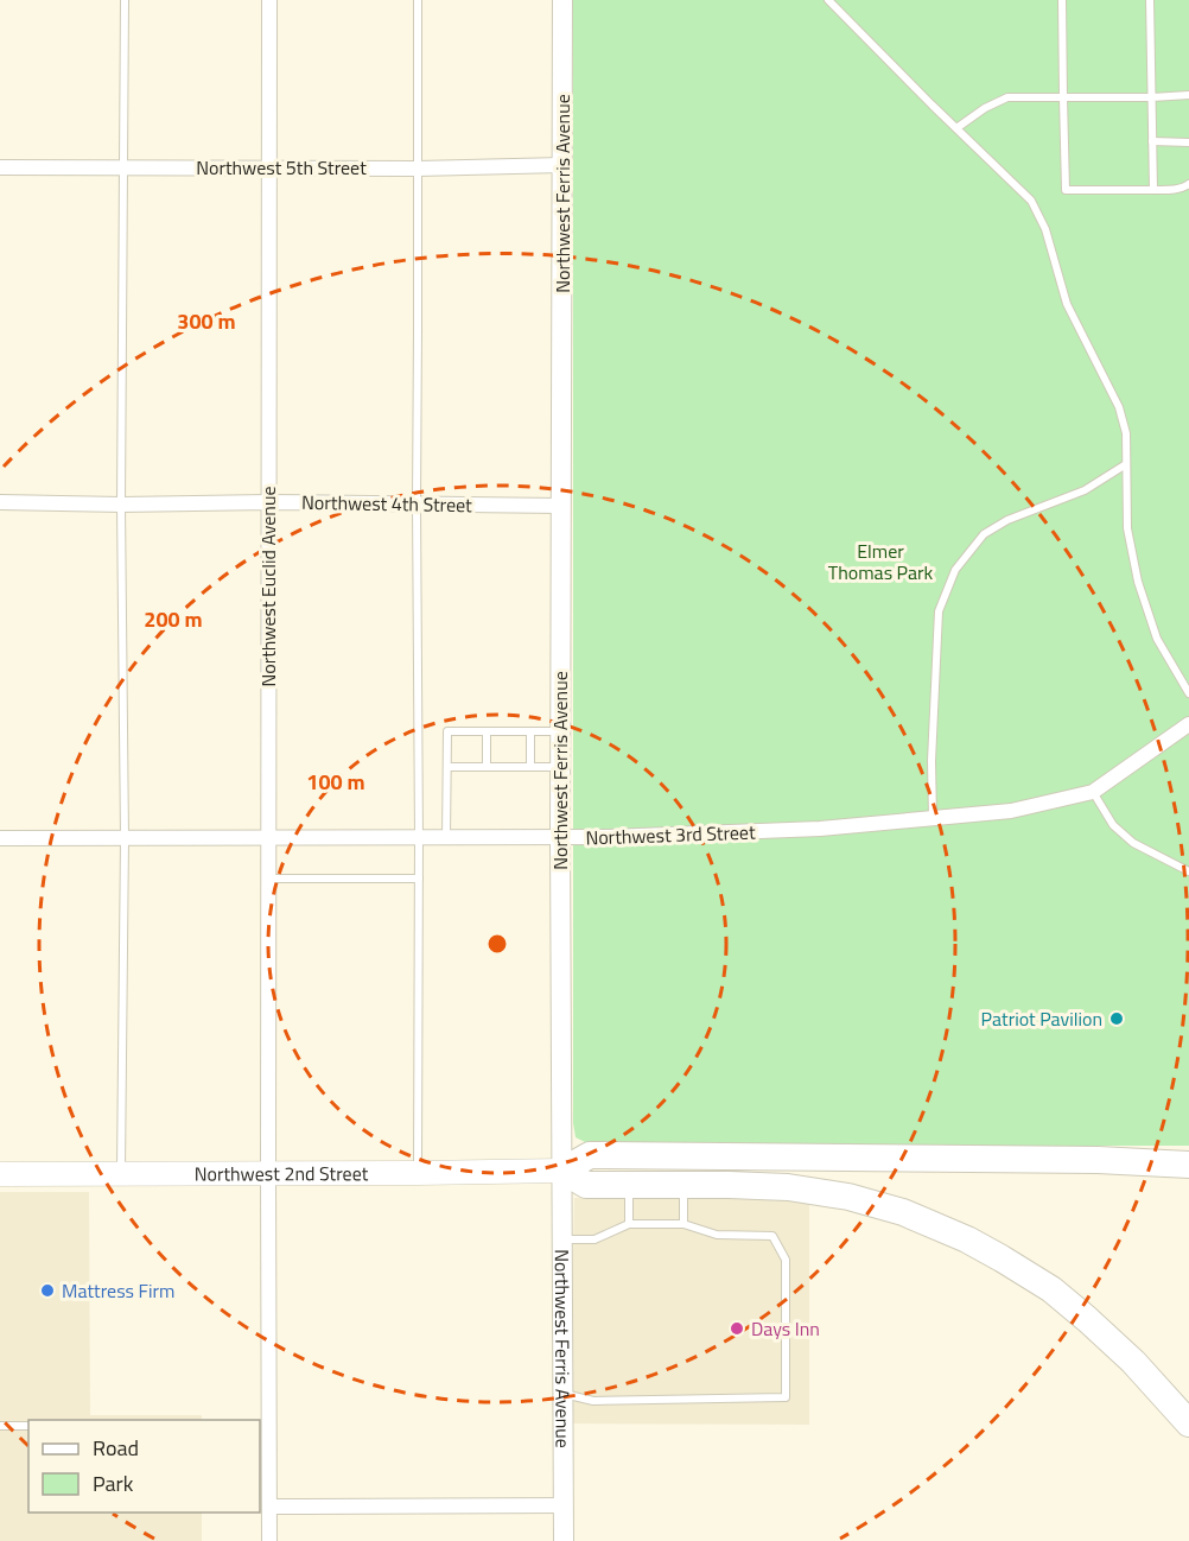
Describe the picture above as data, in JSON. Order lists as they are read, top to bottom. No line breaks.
{"streets":{"main road":["Northwest 2nd Street"],"street":["Northwest 5th Street","Northwest Ferris Avenue","Northwest 4th Street","Northwest Euclid Avenue","Northwest 3rd Street"]},"crossings":[["Northwest 5th Street","Northwest Ferris Avenue"],["Northwest 5th Street","Northwest Euclid Avenue"],["Northwest Ferris Avenue","Northwest 4th Street"],["Northwest Ferris Avenue","Northwest 3rd Street"],["Northwest Ferris Avenue","Northwest 2nd Street"],["Northwest 4th Street","Northwest Euclid Avenue"],["Northwest Euclid Avenue","Northwest 3rd Street"],["Northwest Euclid Avenue","Northwest 2nd Street"]],"parks":["Elmer Thomas Park"],"places":["Patriot Pavilion","Mattress Firm","Days Inn"],"legend":["Road","Park"],"rings":["300 m","200 m","100 m"]}
